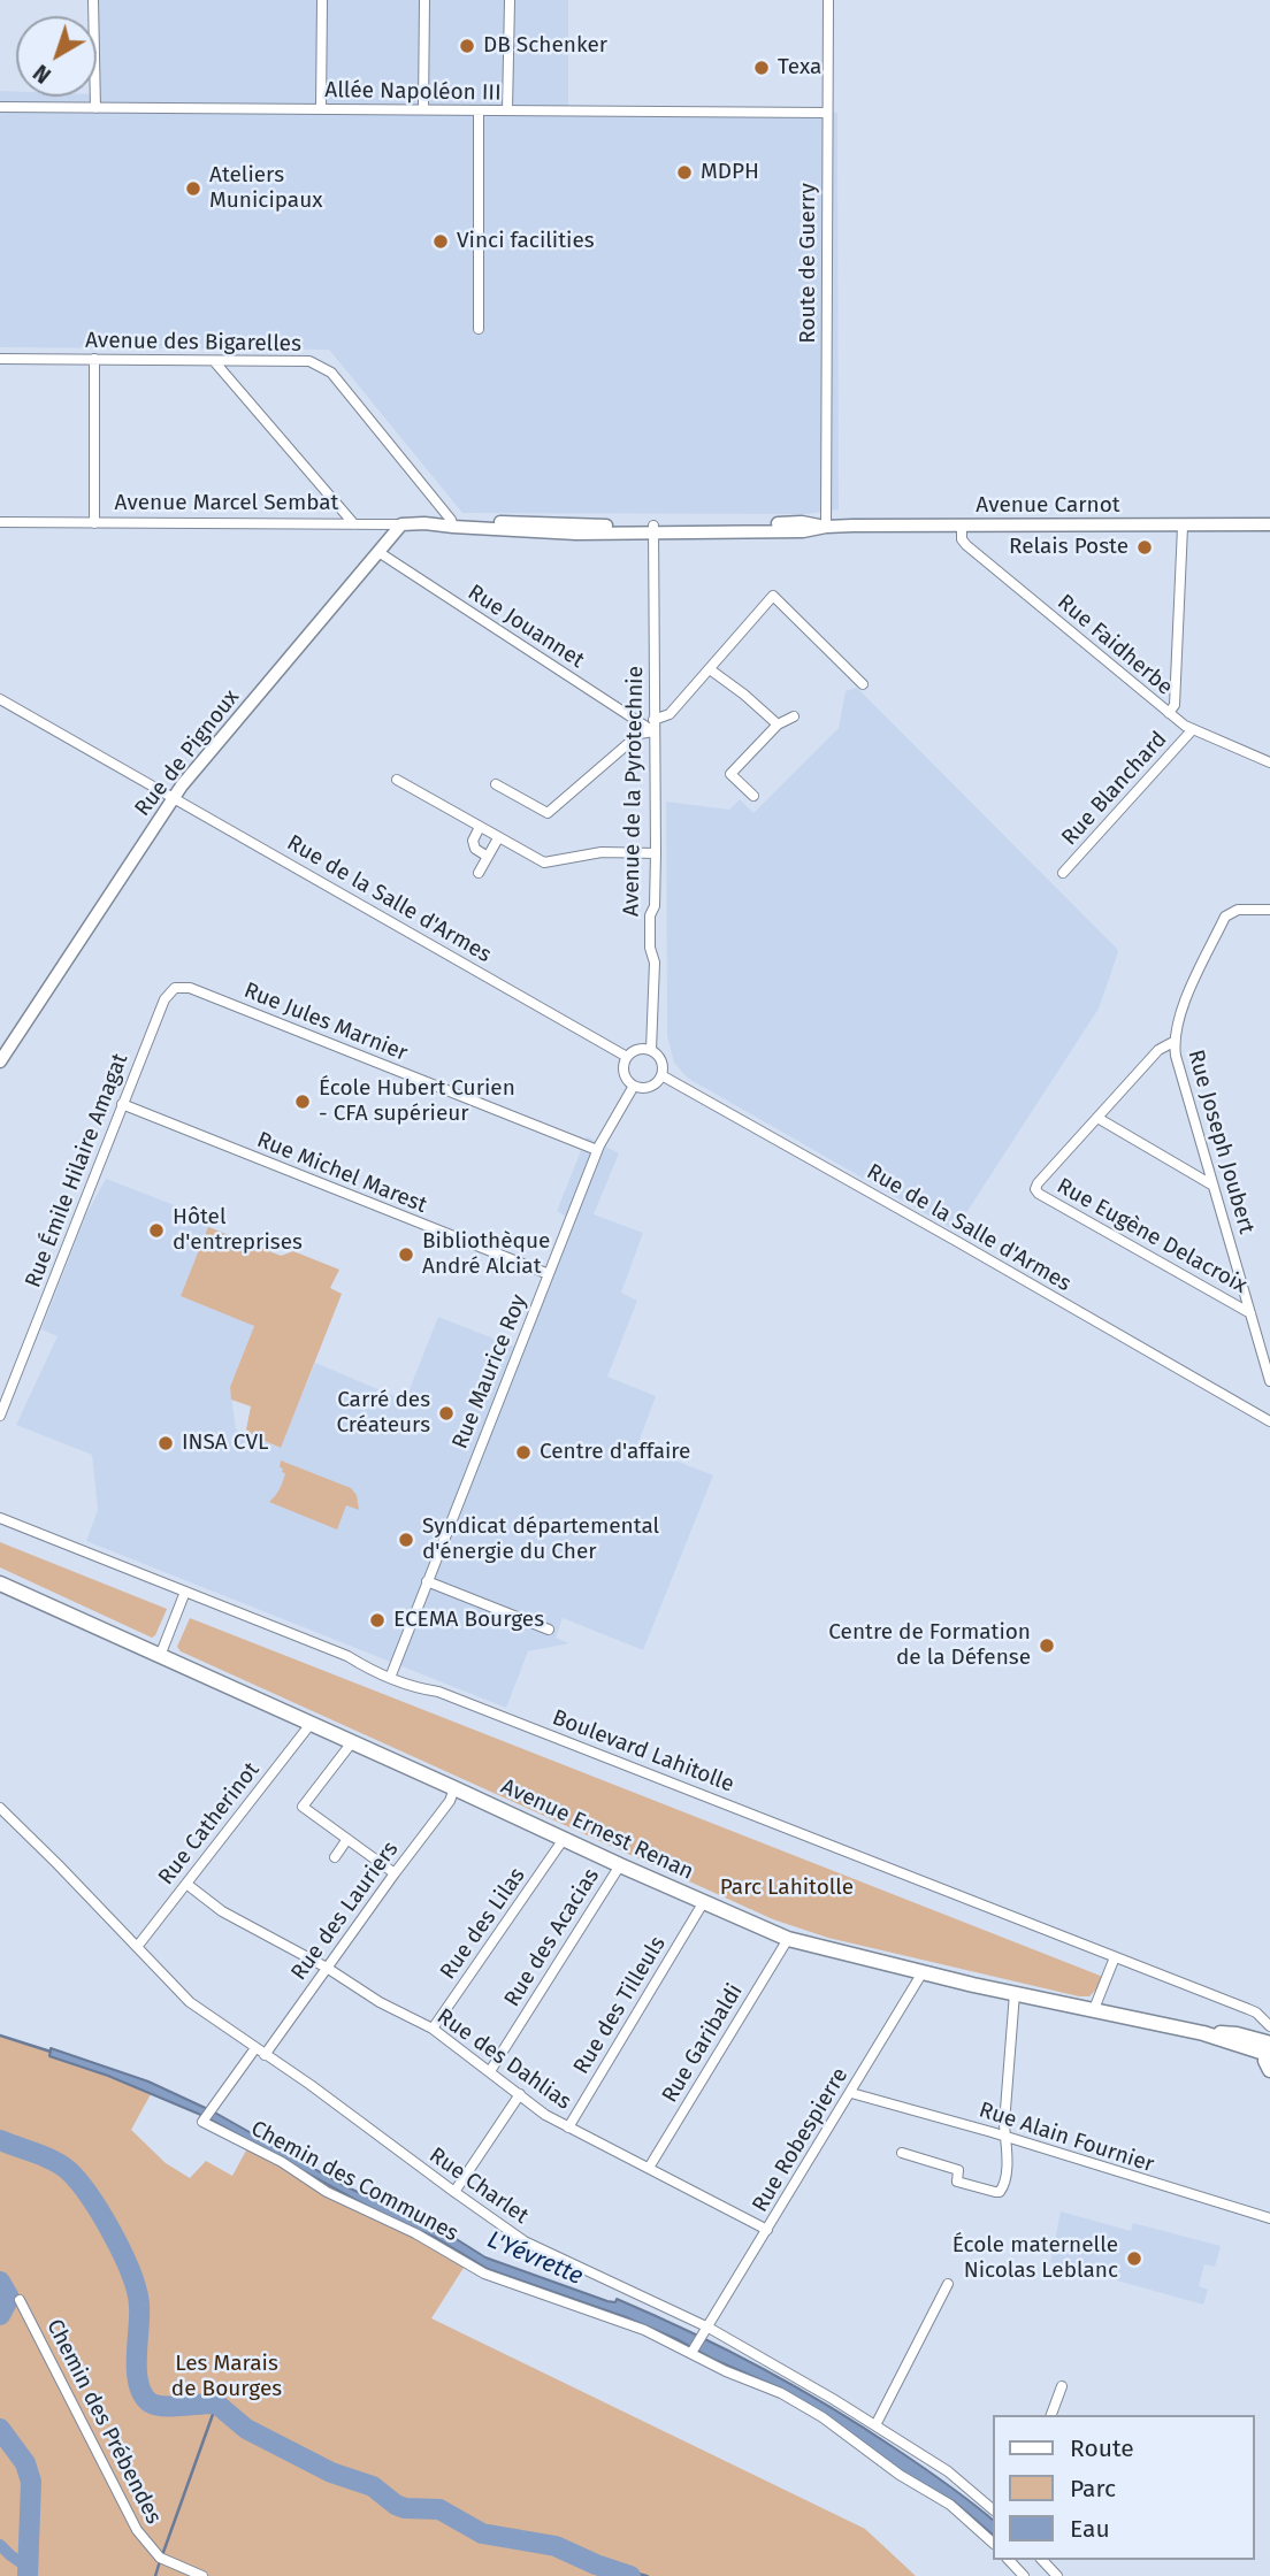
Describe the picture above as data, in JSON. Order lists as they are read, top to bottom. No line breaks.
{"streets":{"main road":["Avenue Marcel Sembat","Avenue Carnot","Rue de Pignoux","Avenue Ernest Renan"],"street":["Allée Napoléon III","Route de Guerry","Avenue des Bigarelles","Rue Jouannet","Rue Faidherbe","Rue Blanchard","Avenue de la Pyrotechnie","Rue de la Salle d'Armes","Rue Jules Marnier","Rue Joseph Joubert","Rue Émile Hilaire Amagat","Rue Michel Marest","Rue Eugène Delacroix","Rue Maurice Roy","Boulevard Lahitolle","Rue Catherinot","Rue des Lauriers","Rue des Lilas","Rue des Acacias","Rue des Tilleuls","Rue Garibaldi","Rue des Dahlias","Rue Alain Fournier","Rue Robespierre","Chemin des Communes","Rue Charlet","Chemin des Prébendes"]},"crossings":[["Allée Napoléon III","Route de Guerry"],["Route de Guerry","Avenue Carnot"],["Avenue des Bigarelles","Avenue Marcel Sembat"],["Avenue Marcel Sembat","Avenue Carnot"],["Avenue Marcel Sembat","Rue de Pignoux"],["Avenue Marcel Sembat","Avenue de la Pyrotechnie"],["Avenue Carnot","Rue Faidherbe"],["Avenue Carnot","Avenue de la Pyrotechnie"],["Rue Jouannet","Rue de Pignoux"],["Rue Jouannet","Avenue de la Pyrotechnie"],["Rue Faidherbe","Rue Blanchard"],["Rue de Pignoux","Rue de la Salle d'Armes"],["Avenue de la Pyrotechnie","Rue de la Salle d'Armes"],["Avenue de la Pyrotechnie","Rue Maurice Roy"],["Rue de la Salle d'Armes","Rue Maurice Roy"],["Rue Jules Marnier","Rue Émile Hilaire Amagat"],["Rue Jules Marnier","Rue Maurice Roy"],["Rue Joseph Joubert","Rue Eugène Delacroix"],["Rue Émile Hilaire Amagat","Rue Michel Marest"],["Rue Michel Marest","Rue Maurice Roy"],["Rue Maurice Roy","Boulevard Lahitolle"],["Rue Catherinot","Avenue Ernest Renan"],["Rue Catherinot","Rue des Dahlias"],["Rue Catherinot","Rue Charlet"],["Avenue Ernest Renan","Rue des Lauriers"],["Avenue Ernest Renan","Rue des Lilas"],["Avenue Ernest Renan","Rue des Acacias"],["Avenue Ernest Renan","Rue des Tilleuls"],["Avenue Ernest Renan","Rue Garibaldi"],["Avenue Ernest Renan","Rue Robespierre"],["Rue des Lauriers","Rue des Dahlias"],["Rue des Lauriers","Rue Charlet"],["Rue des Lilas","Rue des Dahlias"],["Rue des Acacias","Rue des Dahlias"],["Rue des Tilleuls","Rue des Dahlias"],["Rue Garibaldi","Rue des Dahlias"],["Rue des Dahlias","Rue Robespierre"],["Rue Alain Fournier","Rue Robespierre"],["Rue Robespierre","Chemin des Communes"],["Rue Robespierre","Rue Charlet"],["Chemin des Communes","Rue Charlet"]],"water":["L'Yévrette"],"parks":["Parc Lahitolle","Les Marais de Bourges"],"places":["DB Schenker","Texa","MDPH","Ateliers Municipaux","Vinci facilities","Relais Poste","École Hubert Curien - CFA supérieur","Hôtel d'entreprises","Bibliothèque André Alciat","Carré des Créateurs","INSA CVL","Centre d'affaire","Syndicat départemental d'énergie du Cher","ECEMA Bourges","Centre de Formation de la Défense","École maternelle Nicolas Leblanc"],"legend":["Route","Parc","Eau"],"north":"bottom left"}
